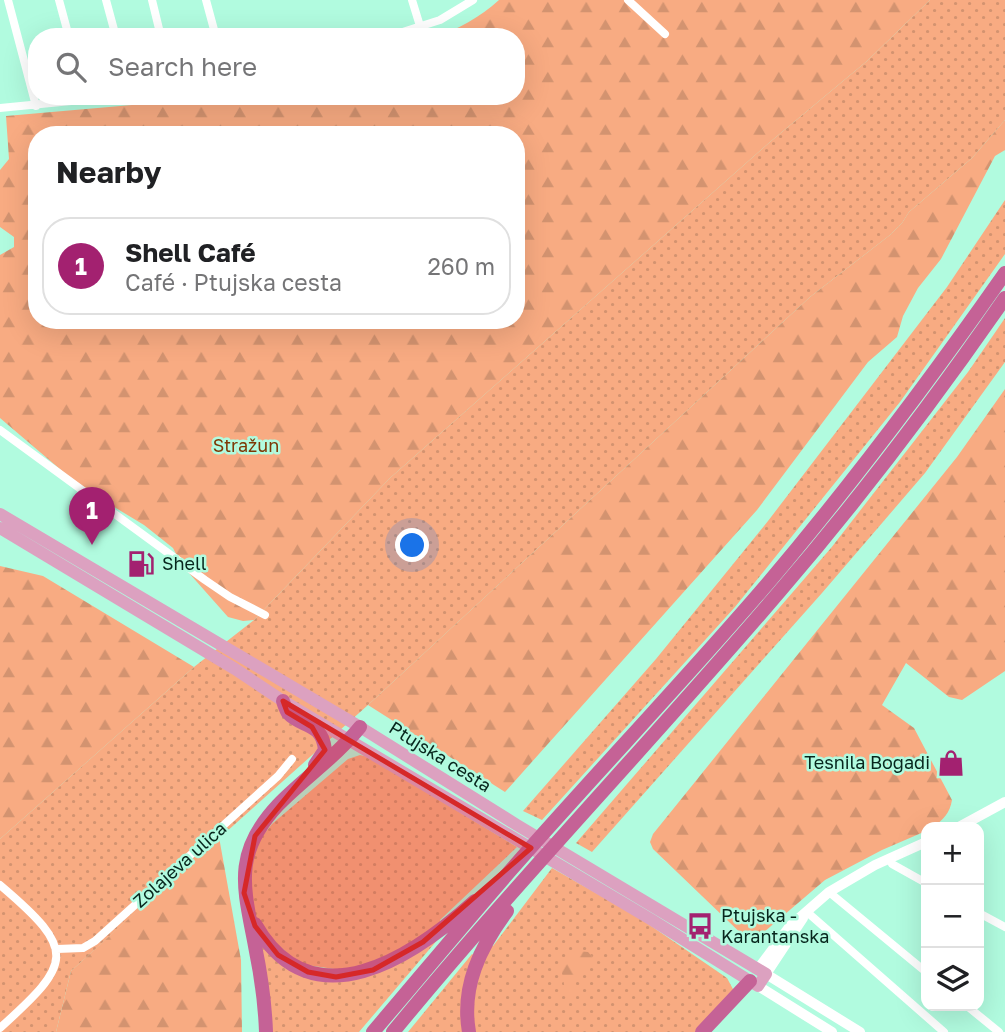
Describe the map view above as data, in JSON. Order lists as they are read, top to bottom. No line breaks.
{"streets":{"main road":["Ptujska cesta"],"street":["Zolajeva ulica"]},"parks":["Stražun"],"places":{"fuel station":["Shell"],"shop":["Tesnila Bogadi"],"bus stop":["Ptujska - Karantanska"]},"page":{"search":"Search here","heading":"Nearby","list":[{"mark":"1","name":"Shell Café","note":"Café · Ptujska cesta","value":"260 m"}],"pins":"1","map_buttons":["+","−"]}}
